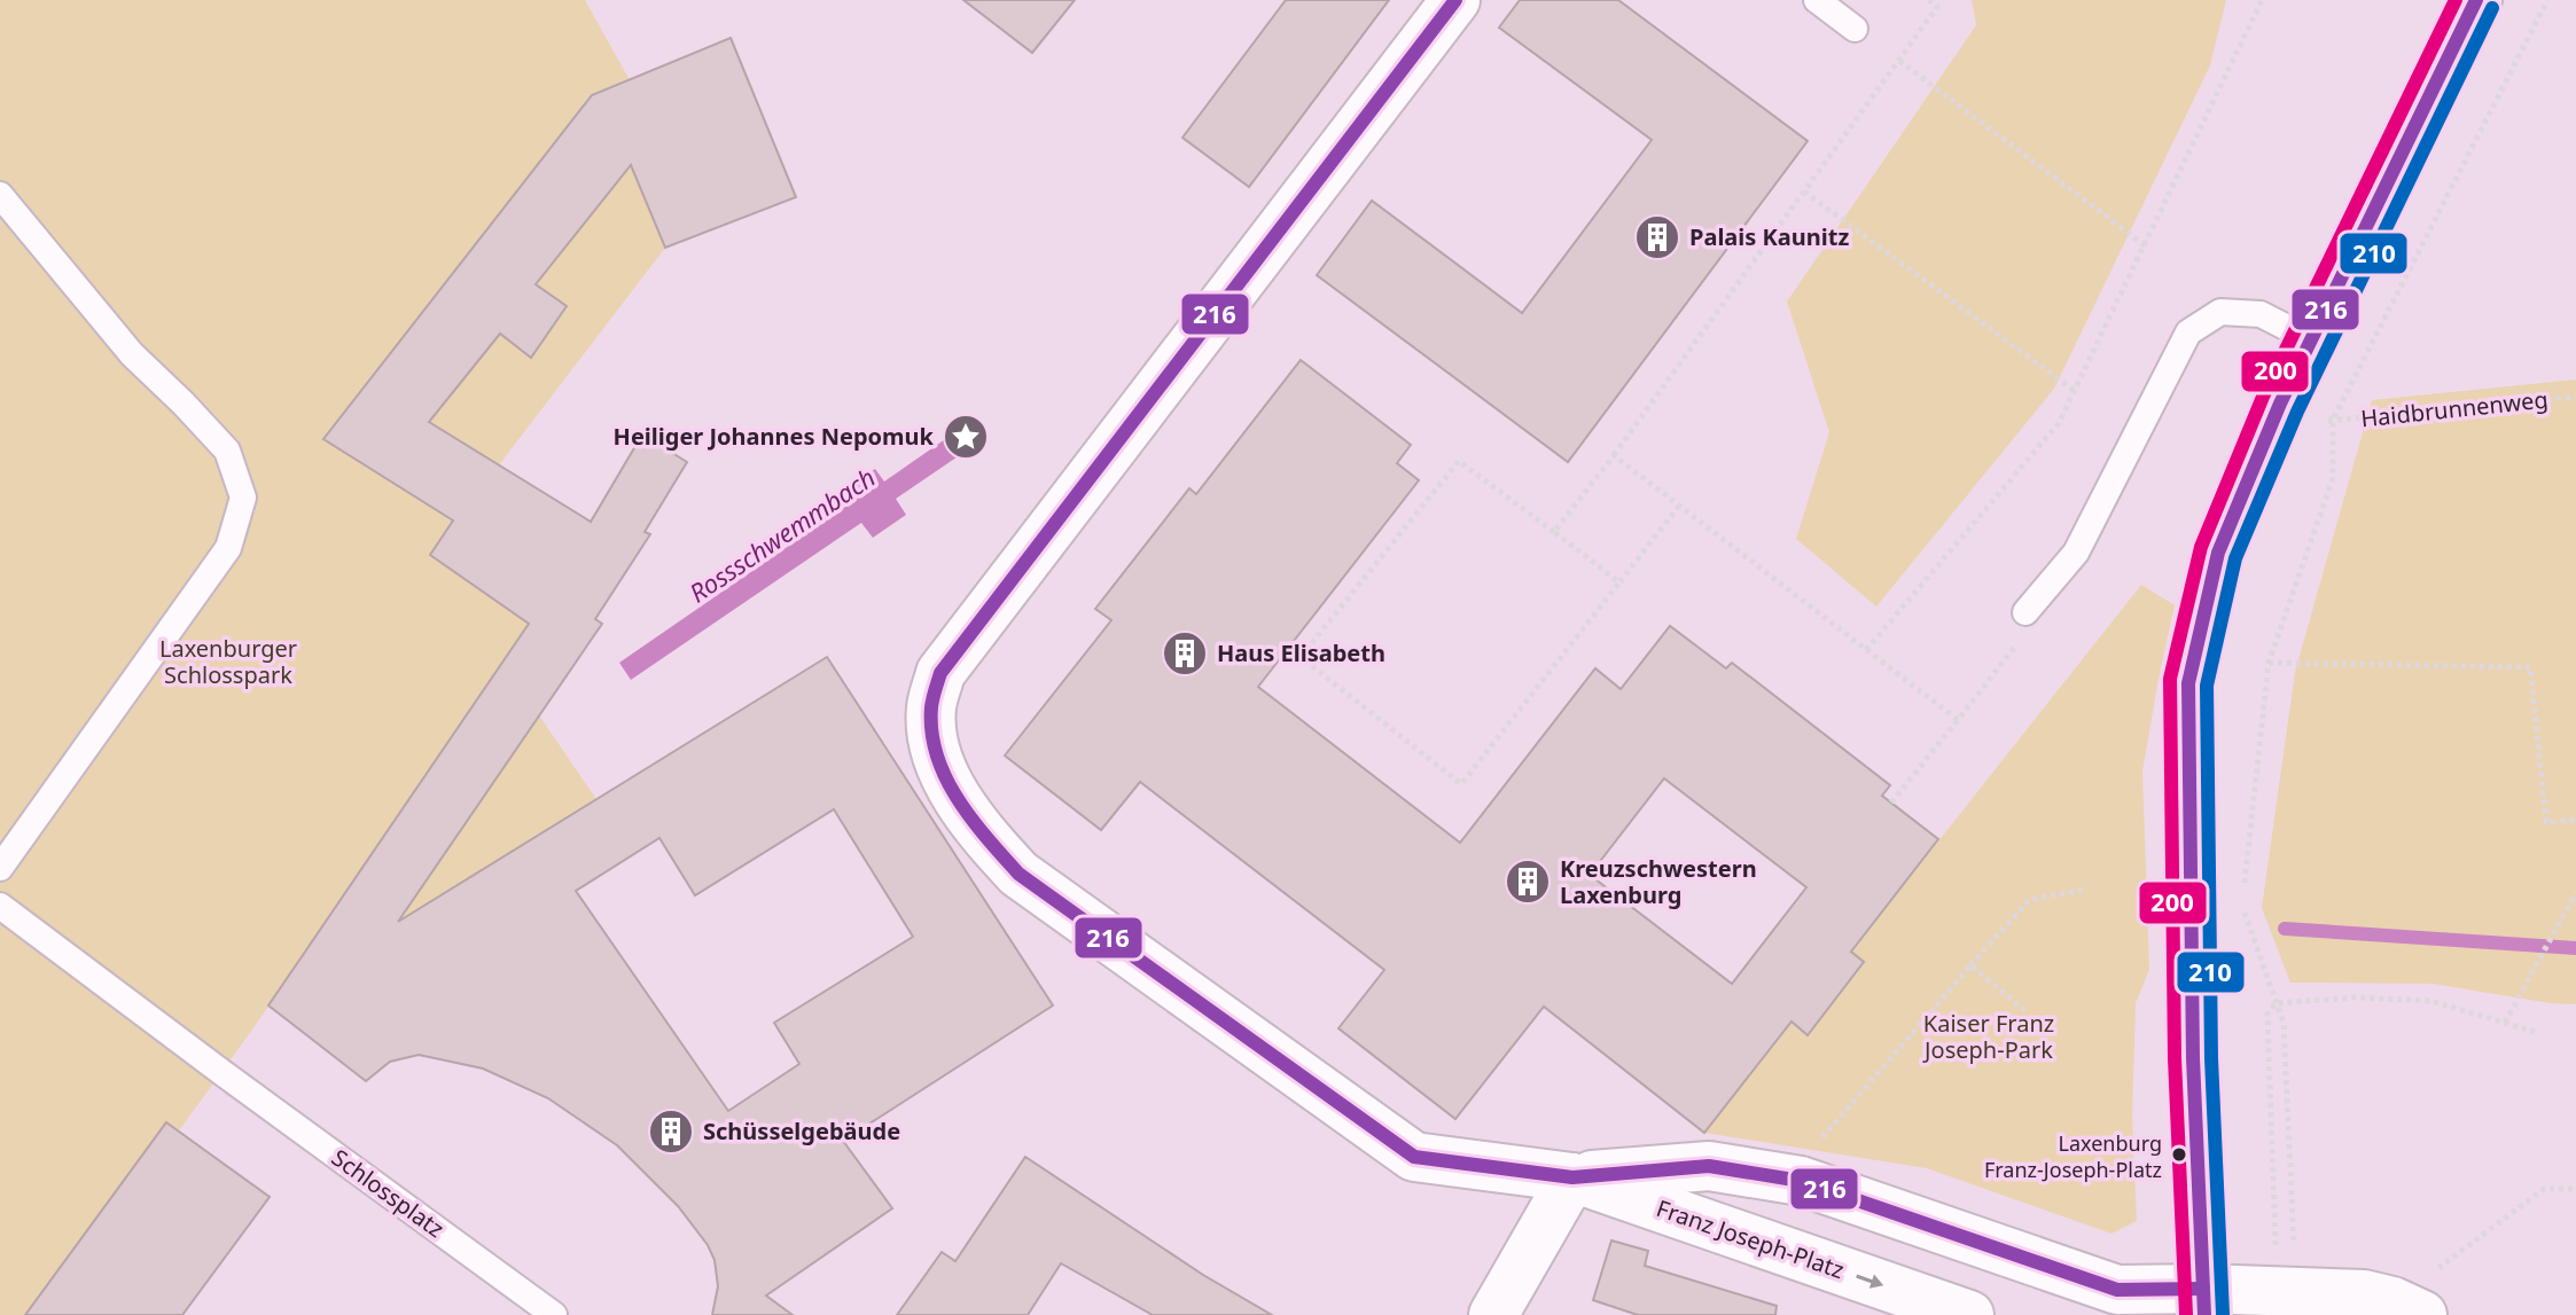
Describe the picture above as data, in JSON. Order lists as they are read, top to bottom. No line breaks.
{"streets":{"street":["Franz Joseph-Platz"],"lane":["Schlossplatz"],"path":["Haidbrunnenweg"]},"water":["Rossschwemmbach"],"parks":["Laxenburger Schlosspark","Kaiser Franz Joseph-Park"],"places":{"building":["Palais Kaunitz","Haus Elisabeth","Kreuzschwestern Laxenburg","Schüsselgebäude"],"place":["Heiliger Johannes Nepomuk"],"other":["Laxenburg Franz-Joseph-Platz"]},"lines":["transit line 216","transit line 200","transit line 210"]}
